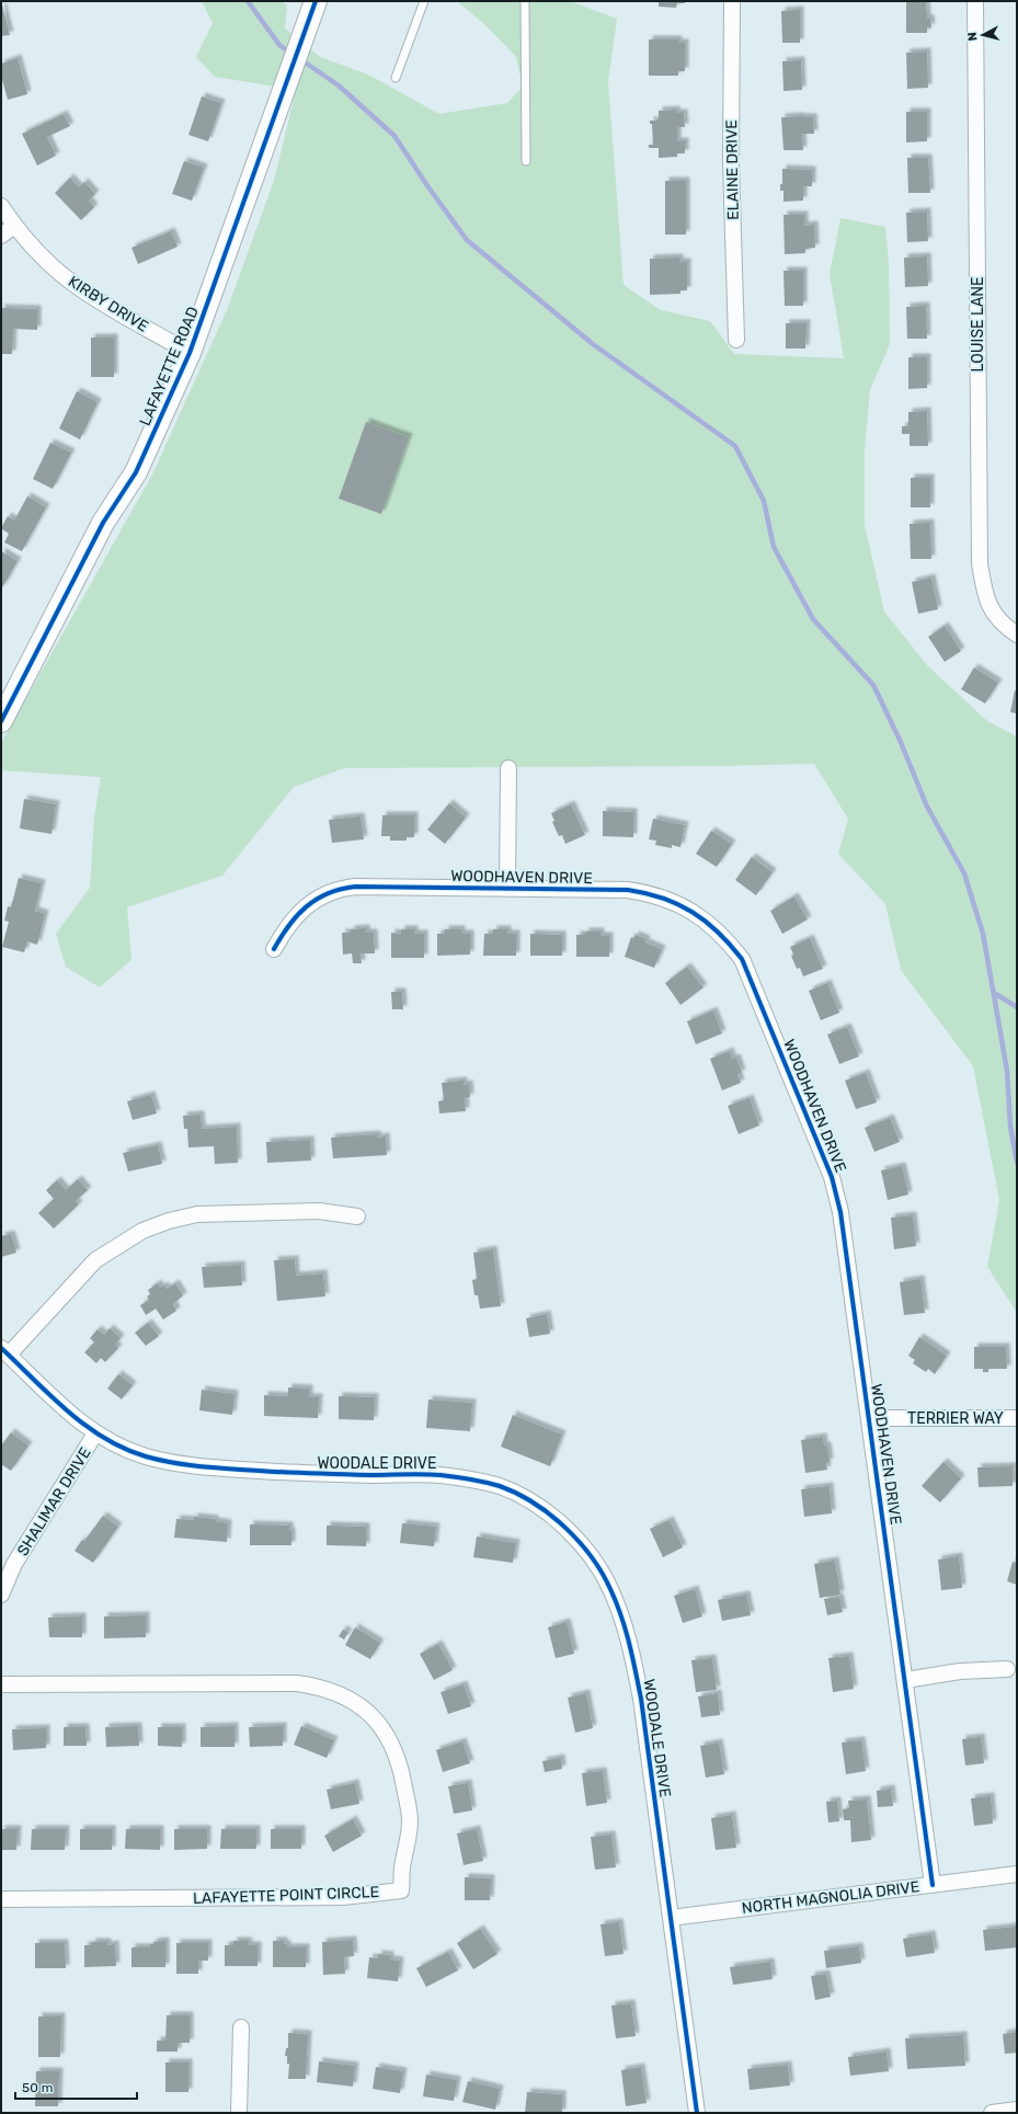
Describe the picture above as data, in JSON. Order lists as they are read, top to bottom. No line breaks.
{"streets":{"main road":["LAFAYETTE ROAD"],"street":["ELAINE DRIVE","KIRBY DRIVE","LOUISE LANE","WOODHAVEN DRIVE","TERRIER WAY","WOODALE DRIVE","SHALIMAR DRIVE","LAFAYETTE POINT CIRCLE","NORTH MAGNOLIA DRIVE"]},"crossings":[["KIRBY DRIVE","LAFAYETTE ROAD"],["WOODHAVEN DRIVE","TERRIER WAY"],["WOODHAVEN DRIVE","NORTH MAGNOLIA DRIVE"],["WOODALE DRIVE","SHALIMAR DRIVE"],["WOODALE DRIVE","NORTH MAGNOLIA DRIVE"]],"scale_bar":"50 m","north":"left"}
